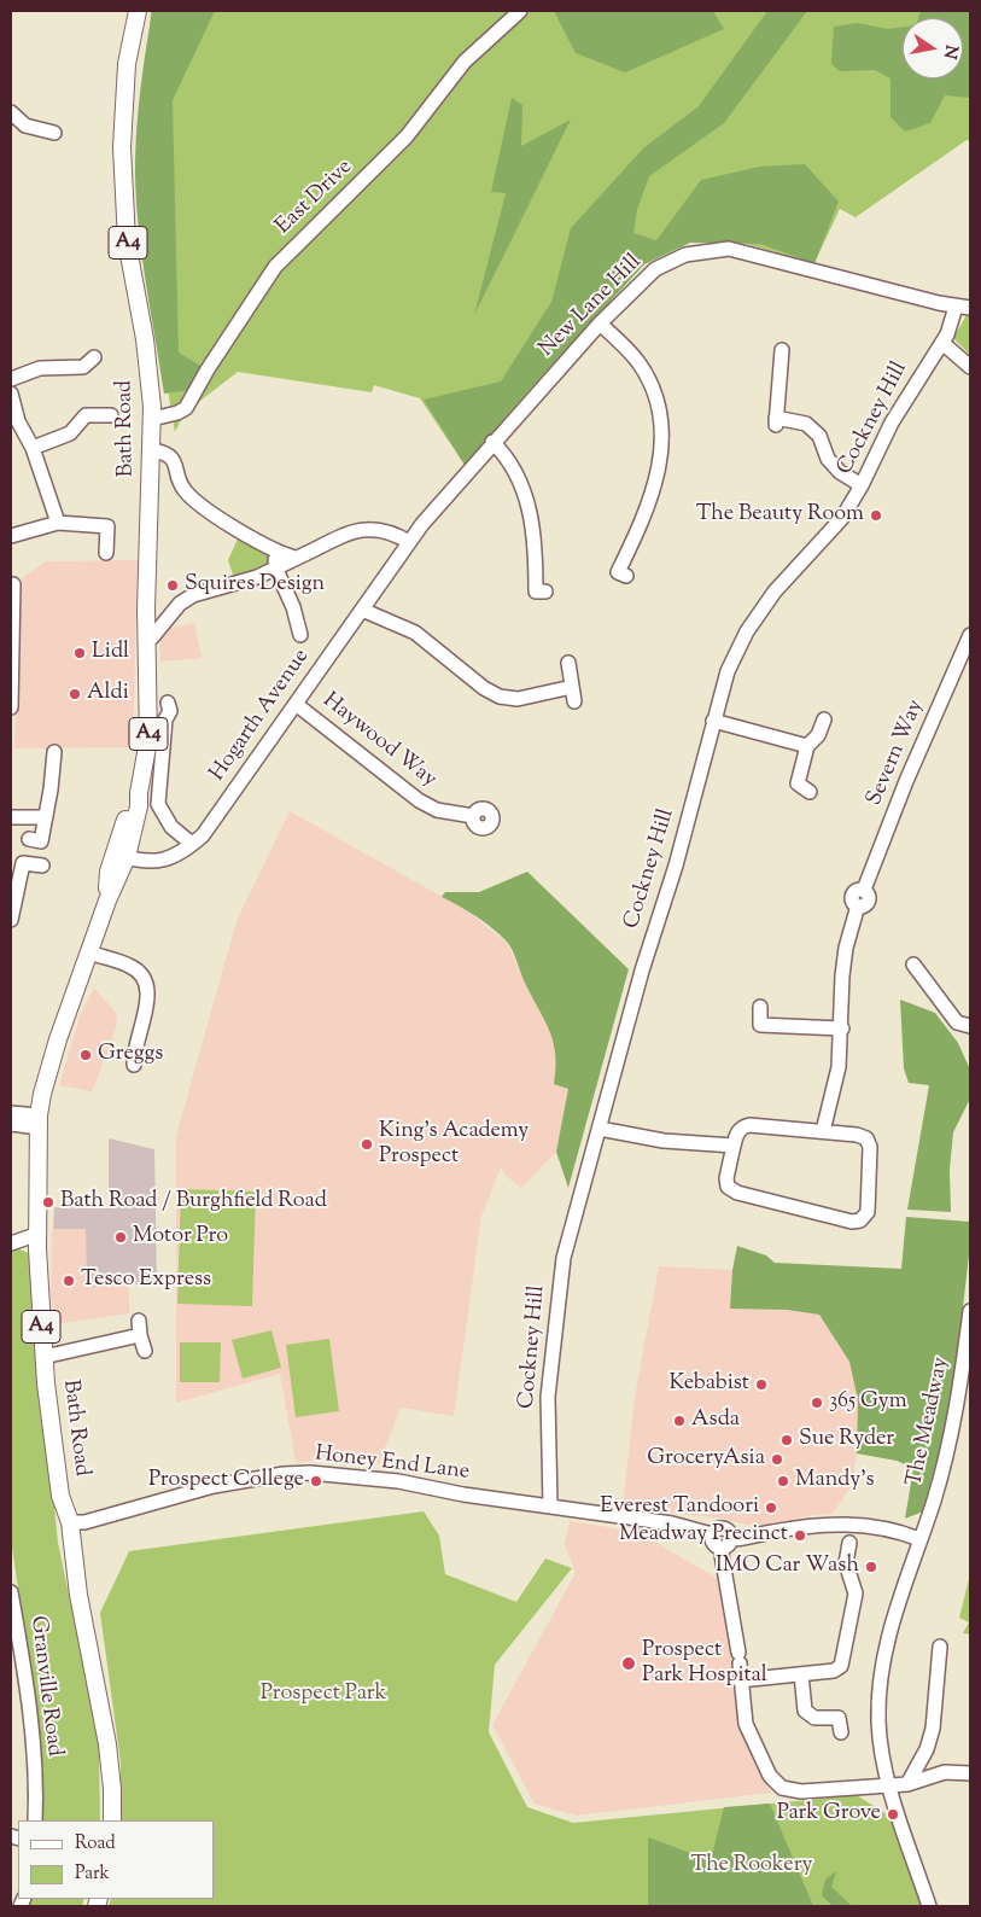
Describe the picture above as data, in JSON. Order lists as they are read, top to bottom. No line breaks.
{"streets":{"main road":["A4","Bath Road"],"street":["East Drive","New Lane Hill","Cockney Hill","Hogarth Avenue","Haywood Way","Severn Way","The Meadway","Honey End Lane","Granville Road"]},"crossings":[["East Drive","Bath Road"],["New Lane Hill","Cockney Hill"],["New Lane Hill","Hogarth Avenue"],["Cockney Hill","Honey End Lane"],["Bath Road","Hogarth Avenue"],["Bath Road","Honey End Lane"],["Hogarth Avenue","Haywood Way"],["The Meadway","Honey End Lane"]],"parks":["Prospect Park","The Rookery"],"places":["The Beauty Room","Squires Design","Lidl","Aldi","Greggs","King's Academy Prospect","Bath Road / Burghfield Road","Motor Pro","Tesco Express","Kebabist","365 Gym","Asda","Sue Ryder","GroceryAsia","Prospect College","Mandy’s","Everest Tandoori","Meadway Precinct","IMO Car Wash","Prospect Park Hospital","Park Grove"],"legend":["Road","Park"],"north":"right"}
